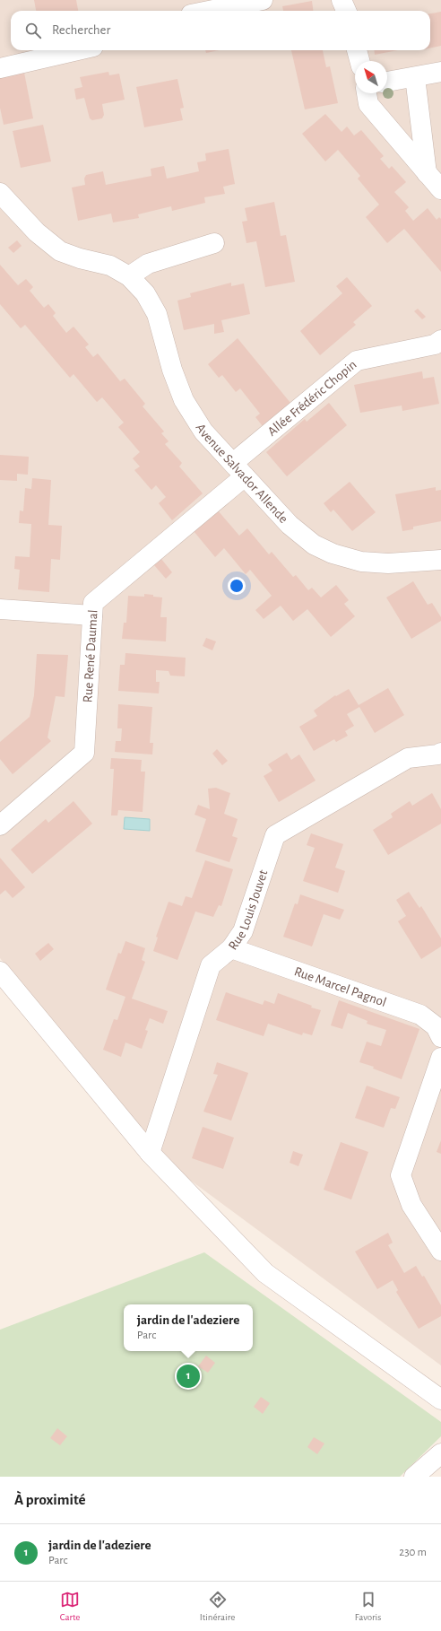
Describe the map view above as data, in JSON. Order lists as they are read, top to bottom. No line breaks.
{"streets":{"street":["Allée Frédéric Chopin","Avenue Salvador Allende","Rue René Daumal","Rue Louis Jouvet","Rue Marcel Pagnol"]},"crossings":[["Allée Frédéric Chopin","Avenue Salvador Allende"],["Allée Frédéric Chopin","Rue René Daumal"],["Avenue Salvador Allende","Rue René Daumal"],["Rue Louis Jouvet","Rue Marcel Pagnol"]],"north":"top left","page":{"search":"Rechercher","popup":["jardin de l'adeziere","Parc"],"pins":"1","heading":"À proximité","list":[{"mark":"1","name":"jardin de l'adeziere","note":"Parc","value":"230 m"}],"nav":["Carte","Itinéraire","Favoris"]}}
